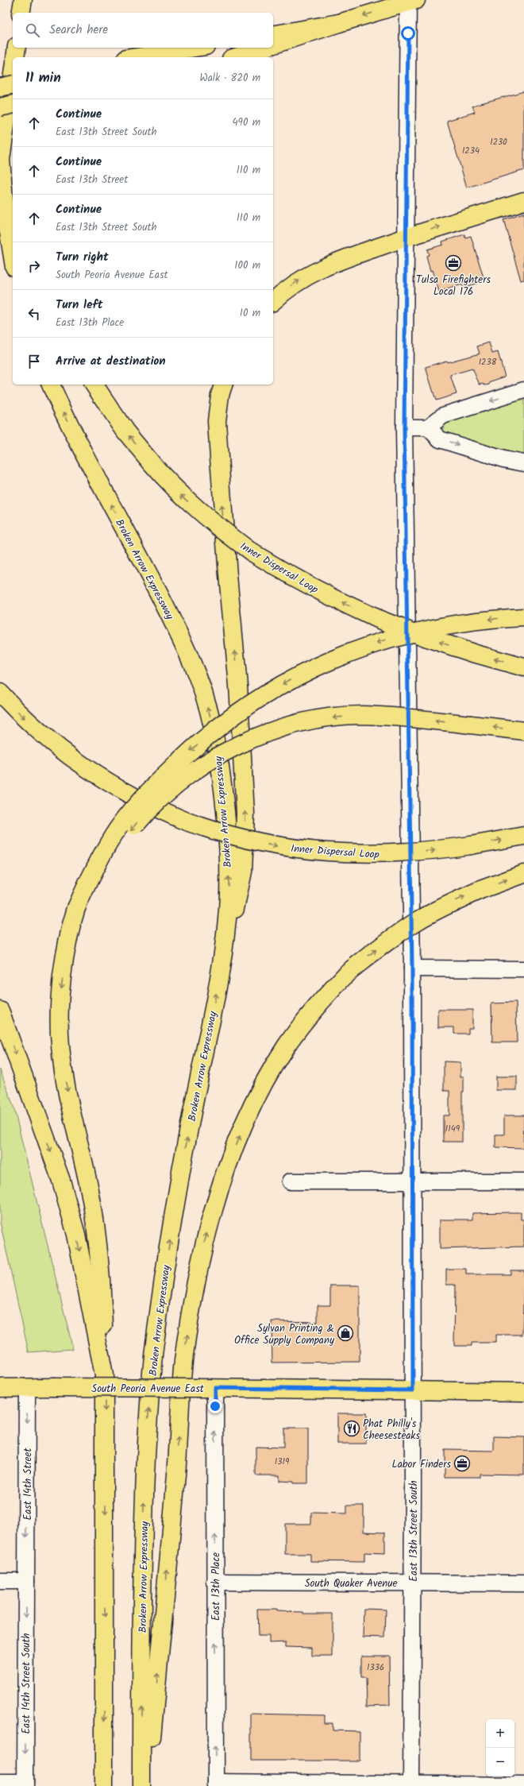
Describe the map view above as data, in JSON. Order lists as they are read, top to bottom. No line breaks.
{"streets":{"main road":["Inner Dispersal Loop","Broken Arrow Expressway","South Peoria Avenue East"],"street":["East 14th Street","East 13th Street South","South Quaker Avenue","East 13th Place","East 14th Street South"]},"crossings":[["South Peoria Avenue East","East 14th Street"],["South Peoria Avenue East","East 13th Street South"],["South Peoria Avenue East","East 13th Place"],["East 14th Street","East 14th Street South"],["East 13th Street South","South Quaker Avenue"],["South Quaker Avenue","East 13th Place"]],"one_way":["East 14th Street","East 13th Place","East 14th Street South"],"places":{"office":["Tulsa Firefighters Local 176","Labor Finders"],"shop":["Sylvan Printing & Office Supply Company"],"restaurant":["Phat Philly's Cheesesteaks"]},"house_numbers":["1230","1234","1238","1149","1319","1336"],"page":{"search":"Search here","heading":["11 min","Walk · 820 m"],"list":[["Continue","East 13th Street South","490 m"],["Continue","East 13th Street","110 m"],["Continue","East 13th Street South","110 m"],["Turn right","South Peoria Avenue East","100 m"],["Turn left","East 13th Place","10 m"],"Arrive at destination"],"map_buttons":["+","−"]}}
